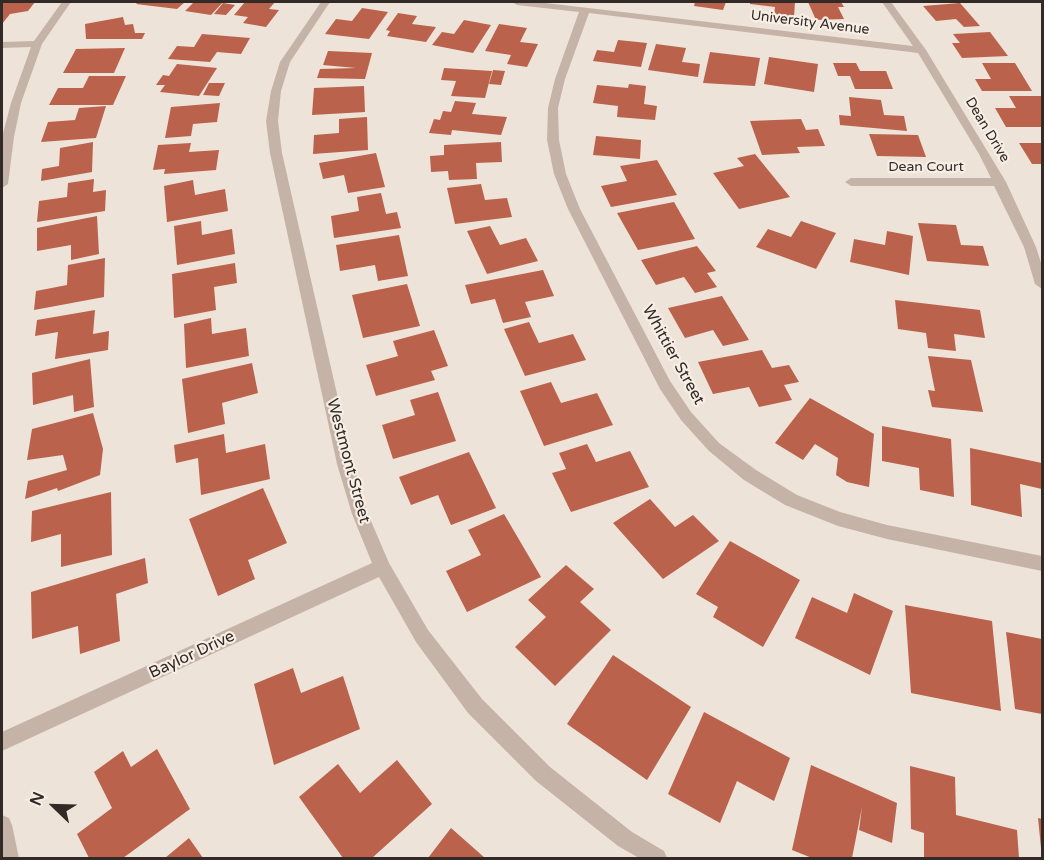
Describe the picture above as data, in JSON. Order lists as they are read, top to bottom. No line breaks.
{"streets":{"street":["University Avenue","Dean Drive","Dean Court","Whittier Street","Westmont Street","Baylor Drive"]},"crossings":[["University Avenue","Dean Drive"],["University Avenue","Whittier Street"],["Dean Drive","Dean Court"],["Westmont Street","Baylor Drive"]],"north":"top left"}
